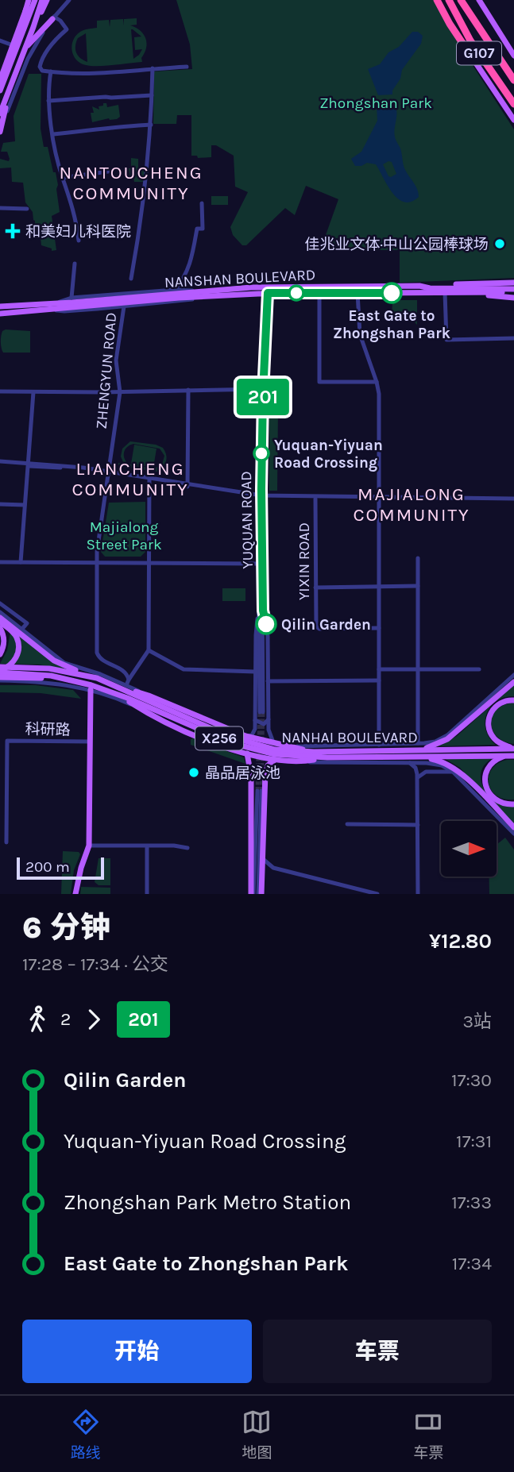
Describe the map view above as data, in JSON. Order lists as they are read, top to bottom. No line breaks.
{"streets":{"highway":["G107"],"main road":["NANSHAN BOULEVARD","NANHAI BOULEVARD","X256"],"street":["ZHENGYUN ROAD","YUQUAN ROAD","YIXIN ROAD","科研路"]},"crossings":[["NANSHAN BOULEVARD","YUQUAN ROAD"]],"districts":["NANTOUCHENG COMMUNITY","LIANCHENG COMMUNITY","MAJIALONG COMMUNITY"],"parks":["Zhongshan Park","Majialong Street Park"],"places":{"health":["和美妇儿科医院"],"other":["佳兆业文体·中山公园棒球场","East Gate to Zhongshan Park","Yuquan-Yiyuan Road Crossing","Qilin Garden","晶品居泳池"]},"lines":["bus line 201"],"scale_bar":"200 m","north":"right","page":{"on_map":"201","scale":"200 m","heading":["6 分钟","17:28 – 17:34 · 公交","¥12.80"],"legs":["2","201","3站"],"list":[{"name":"Qilin Garden","value":"17:30"},{"name":"Yuquan-Yiyuan Road Crossing","value":"17:31"},{"name":"Zhongshan Park Metro Station","value":"17:33"},{"name":"East Gate to Zhongshan Park","value":"17:34"}],"buttons":["开始","车票"],"tabs":["路线","地图","车票"]}}
